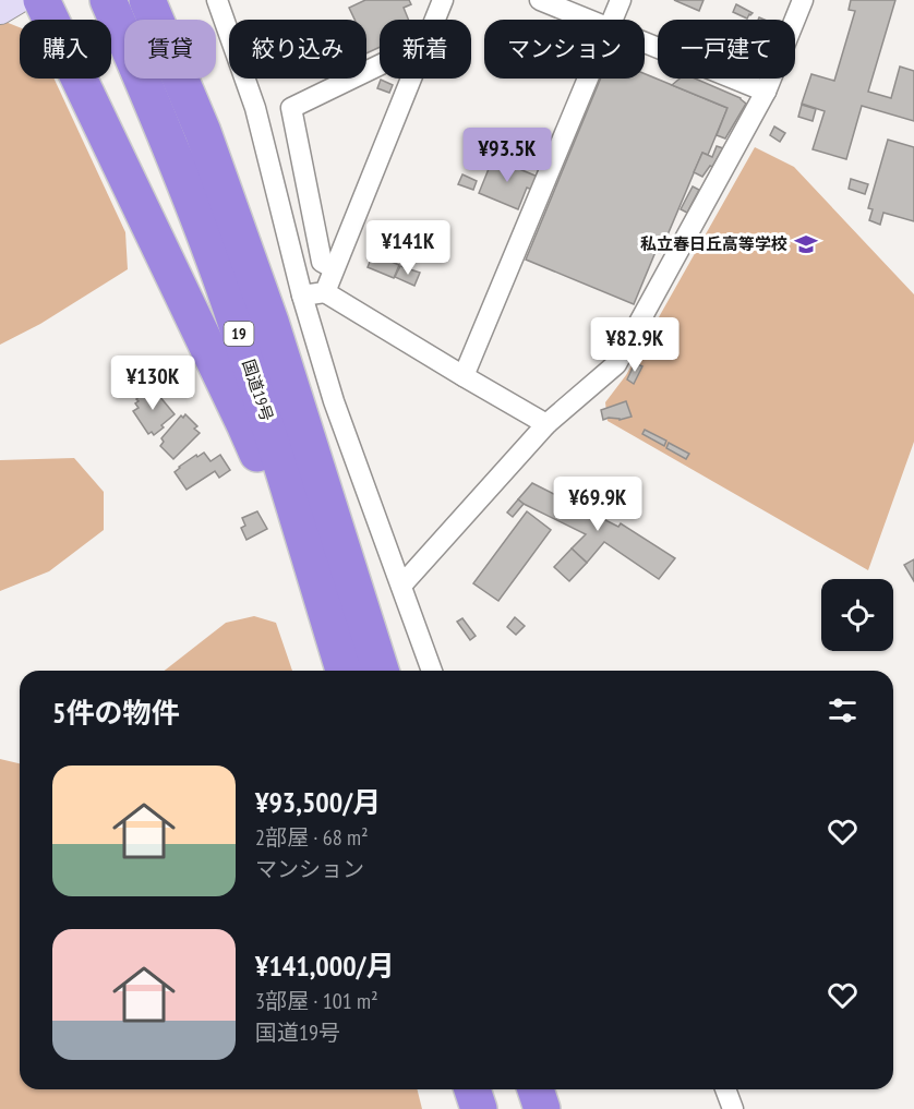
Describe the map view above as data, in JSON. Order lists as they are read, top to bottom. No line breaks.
{"streets":{"highway":["19","国道19号"]},"places":{"school or university":["私立春日丘高等学校"]},"page":{"chip":["購入","賃貸","絞り込み","新着","マンション","一戸建て"],"price":["¥93.5K","¥141K","¥82.9K","¥130K","¥69.9K"],"heading":"5件の物件","list":[{"name":"¥93,500/月","note":"2部屋 · 68 m² · マンション"},{"name":"¥141,000/月","note":"3部屋 · 101 m² · 国道19号"}]}}
